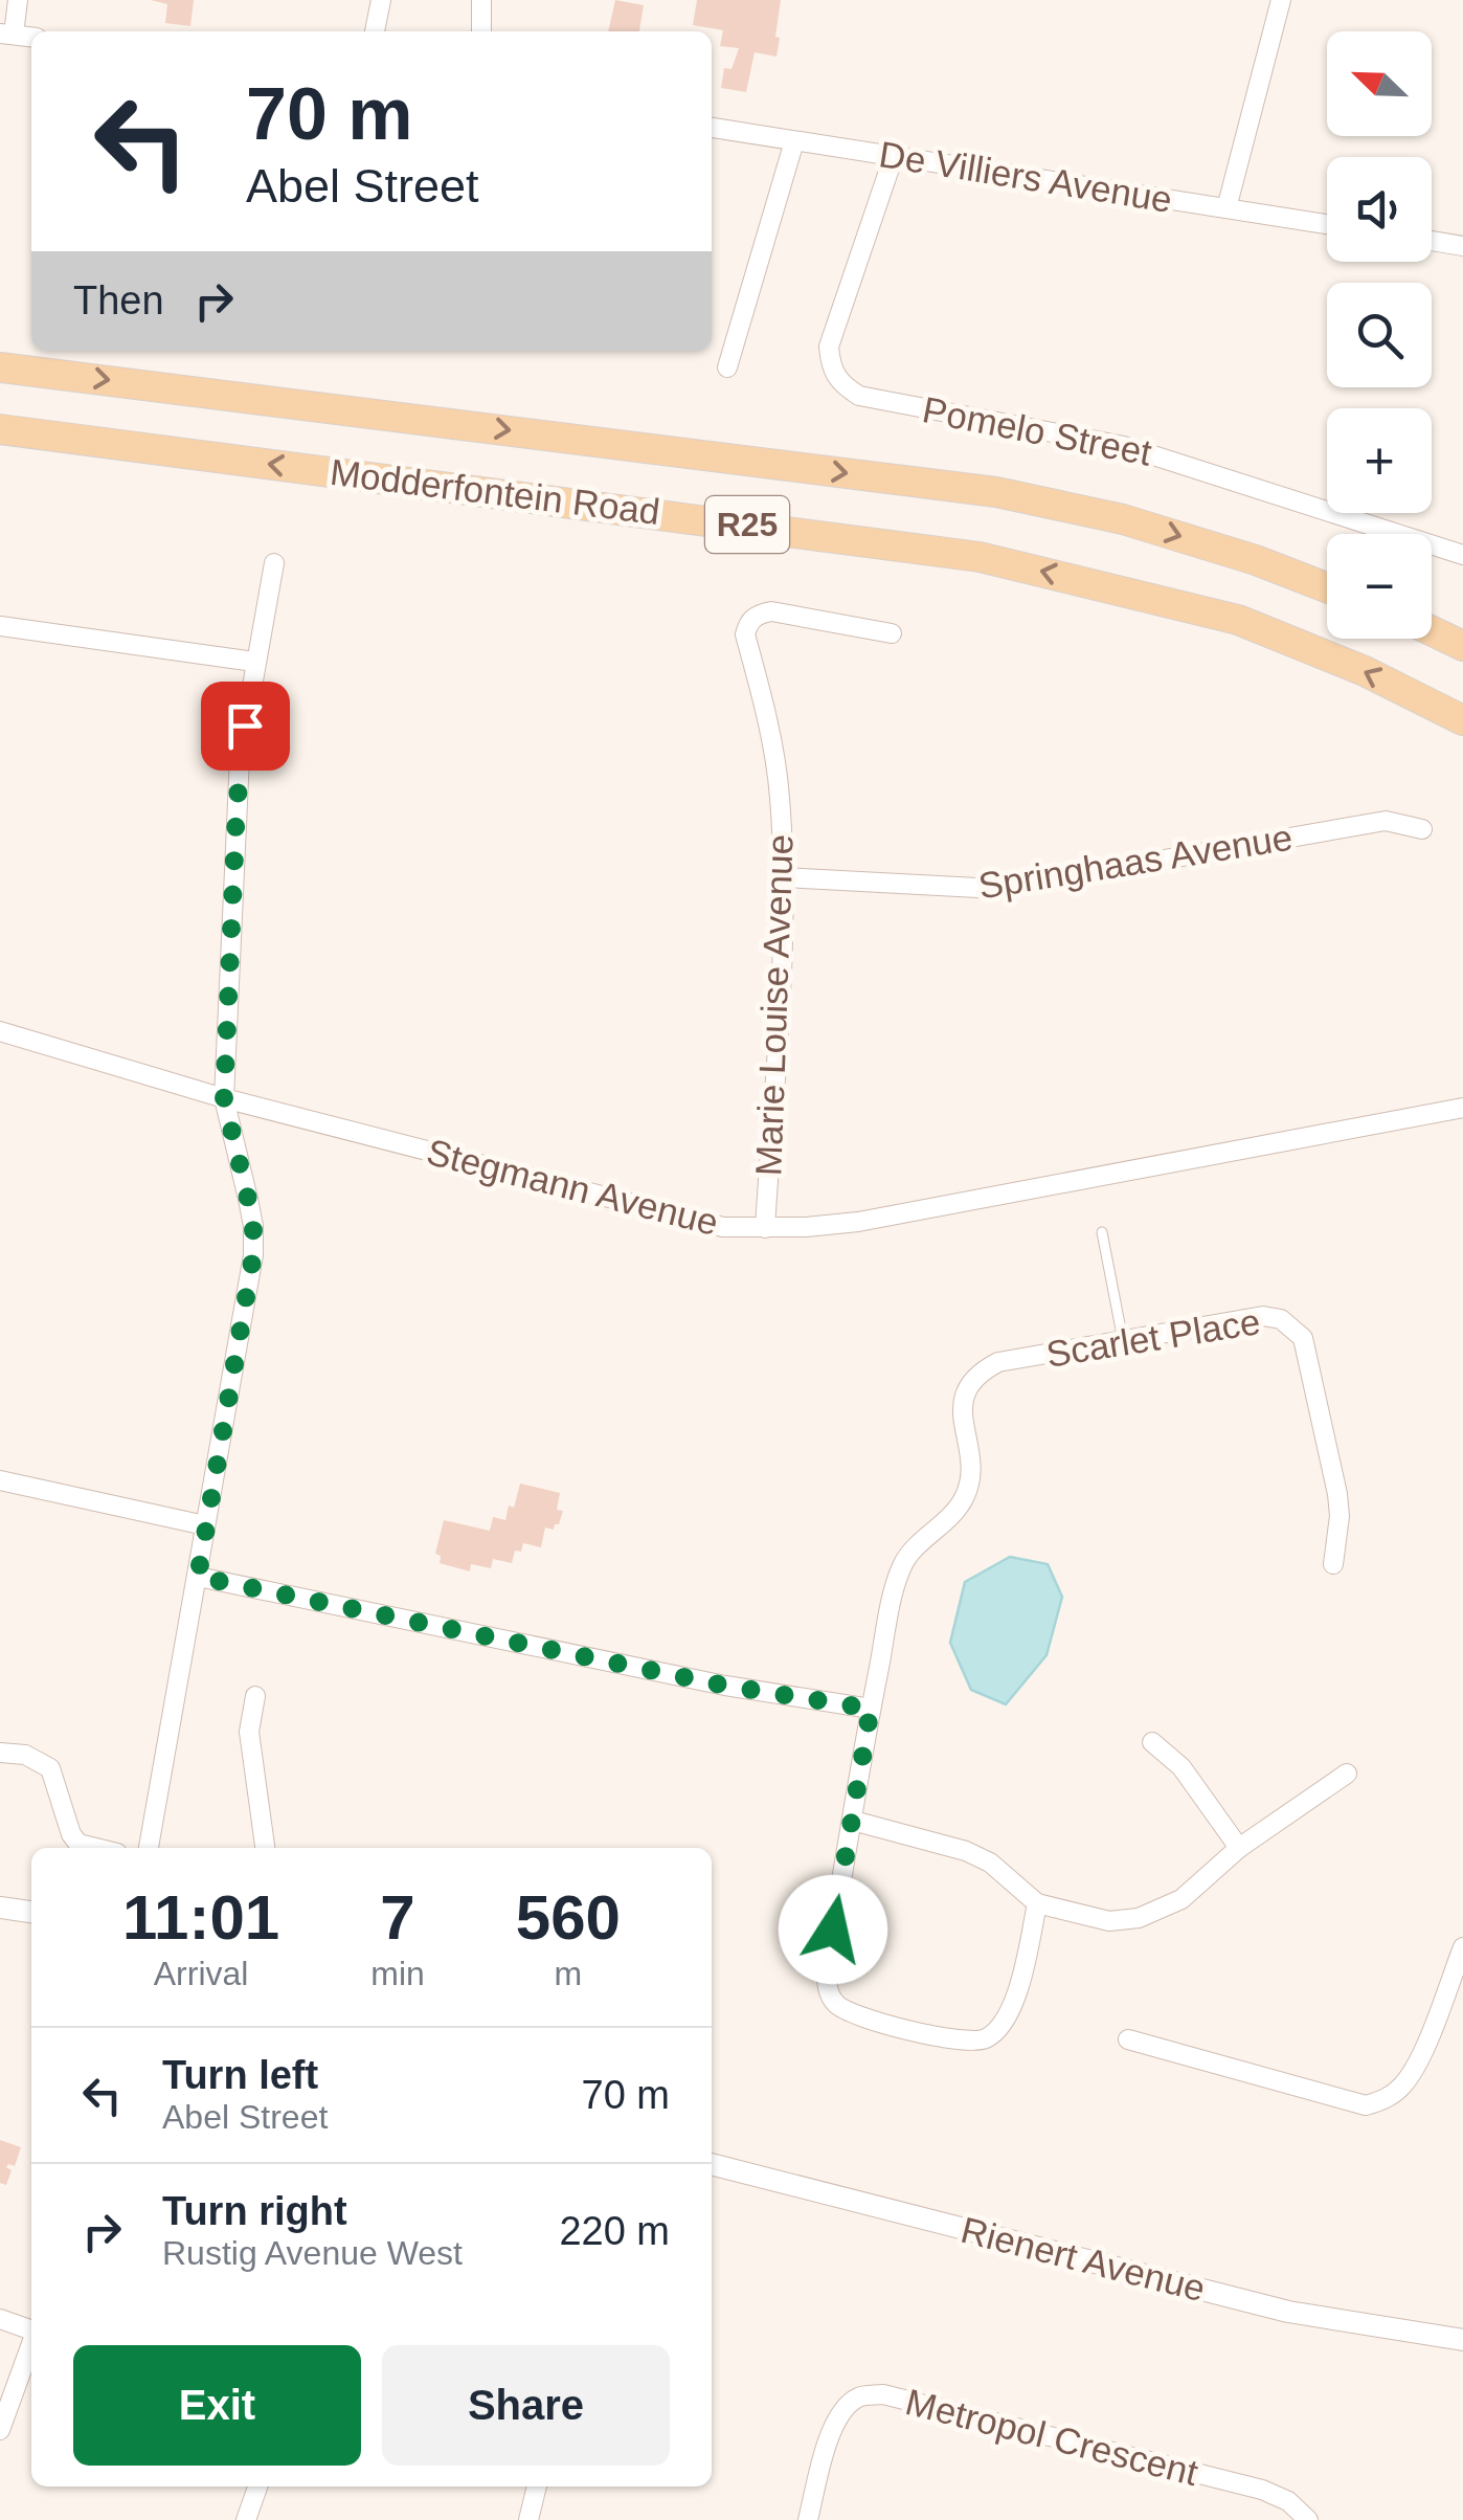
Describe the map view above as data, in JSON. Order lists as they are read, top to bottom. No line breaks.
{"streets":{"main road":["Modderfontein Road","R25"],"street":["De Villiers Avenue","Pomelo Street","Springhaas Avenue","Marie Louise Avenue","Stegmann Avenue","Scarlet Place","Rienert Avenue","Metropol Crescent"]},"crossings":[["De Villiers Avenue","Pomelo Street"],["Springhaas Avenue","Marie Louise Avenue"],["Marie Louise Avenue","Stegmann Avenue"]],"north":"top left","page":{"map_buttons":["+","−"],"turn":["70 m","Abel Street"],"then":"Then","eta":["11:01","Arrival","7","min","560","m"],"list":[{"name":"Turn left","note":"Abel Street","value":"70 m"},{"name":"Turn right","note":"Rustig Avenue West","value":"220 m"}],"buttons":["Exit","Share"]}}
